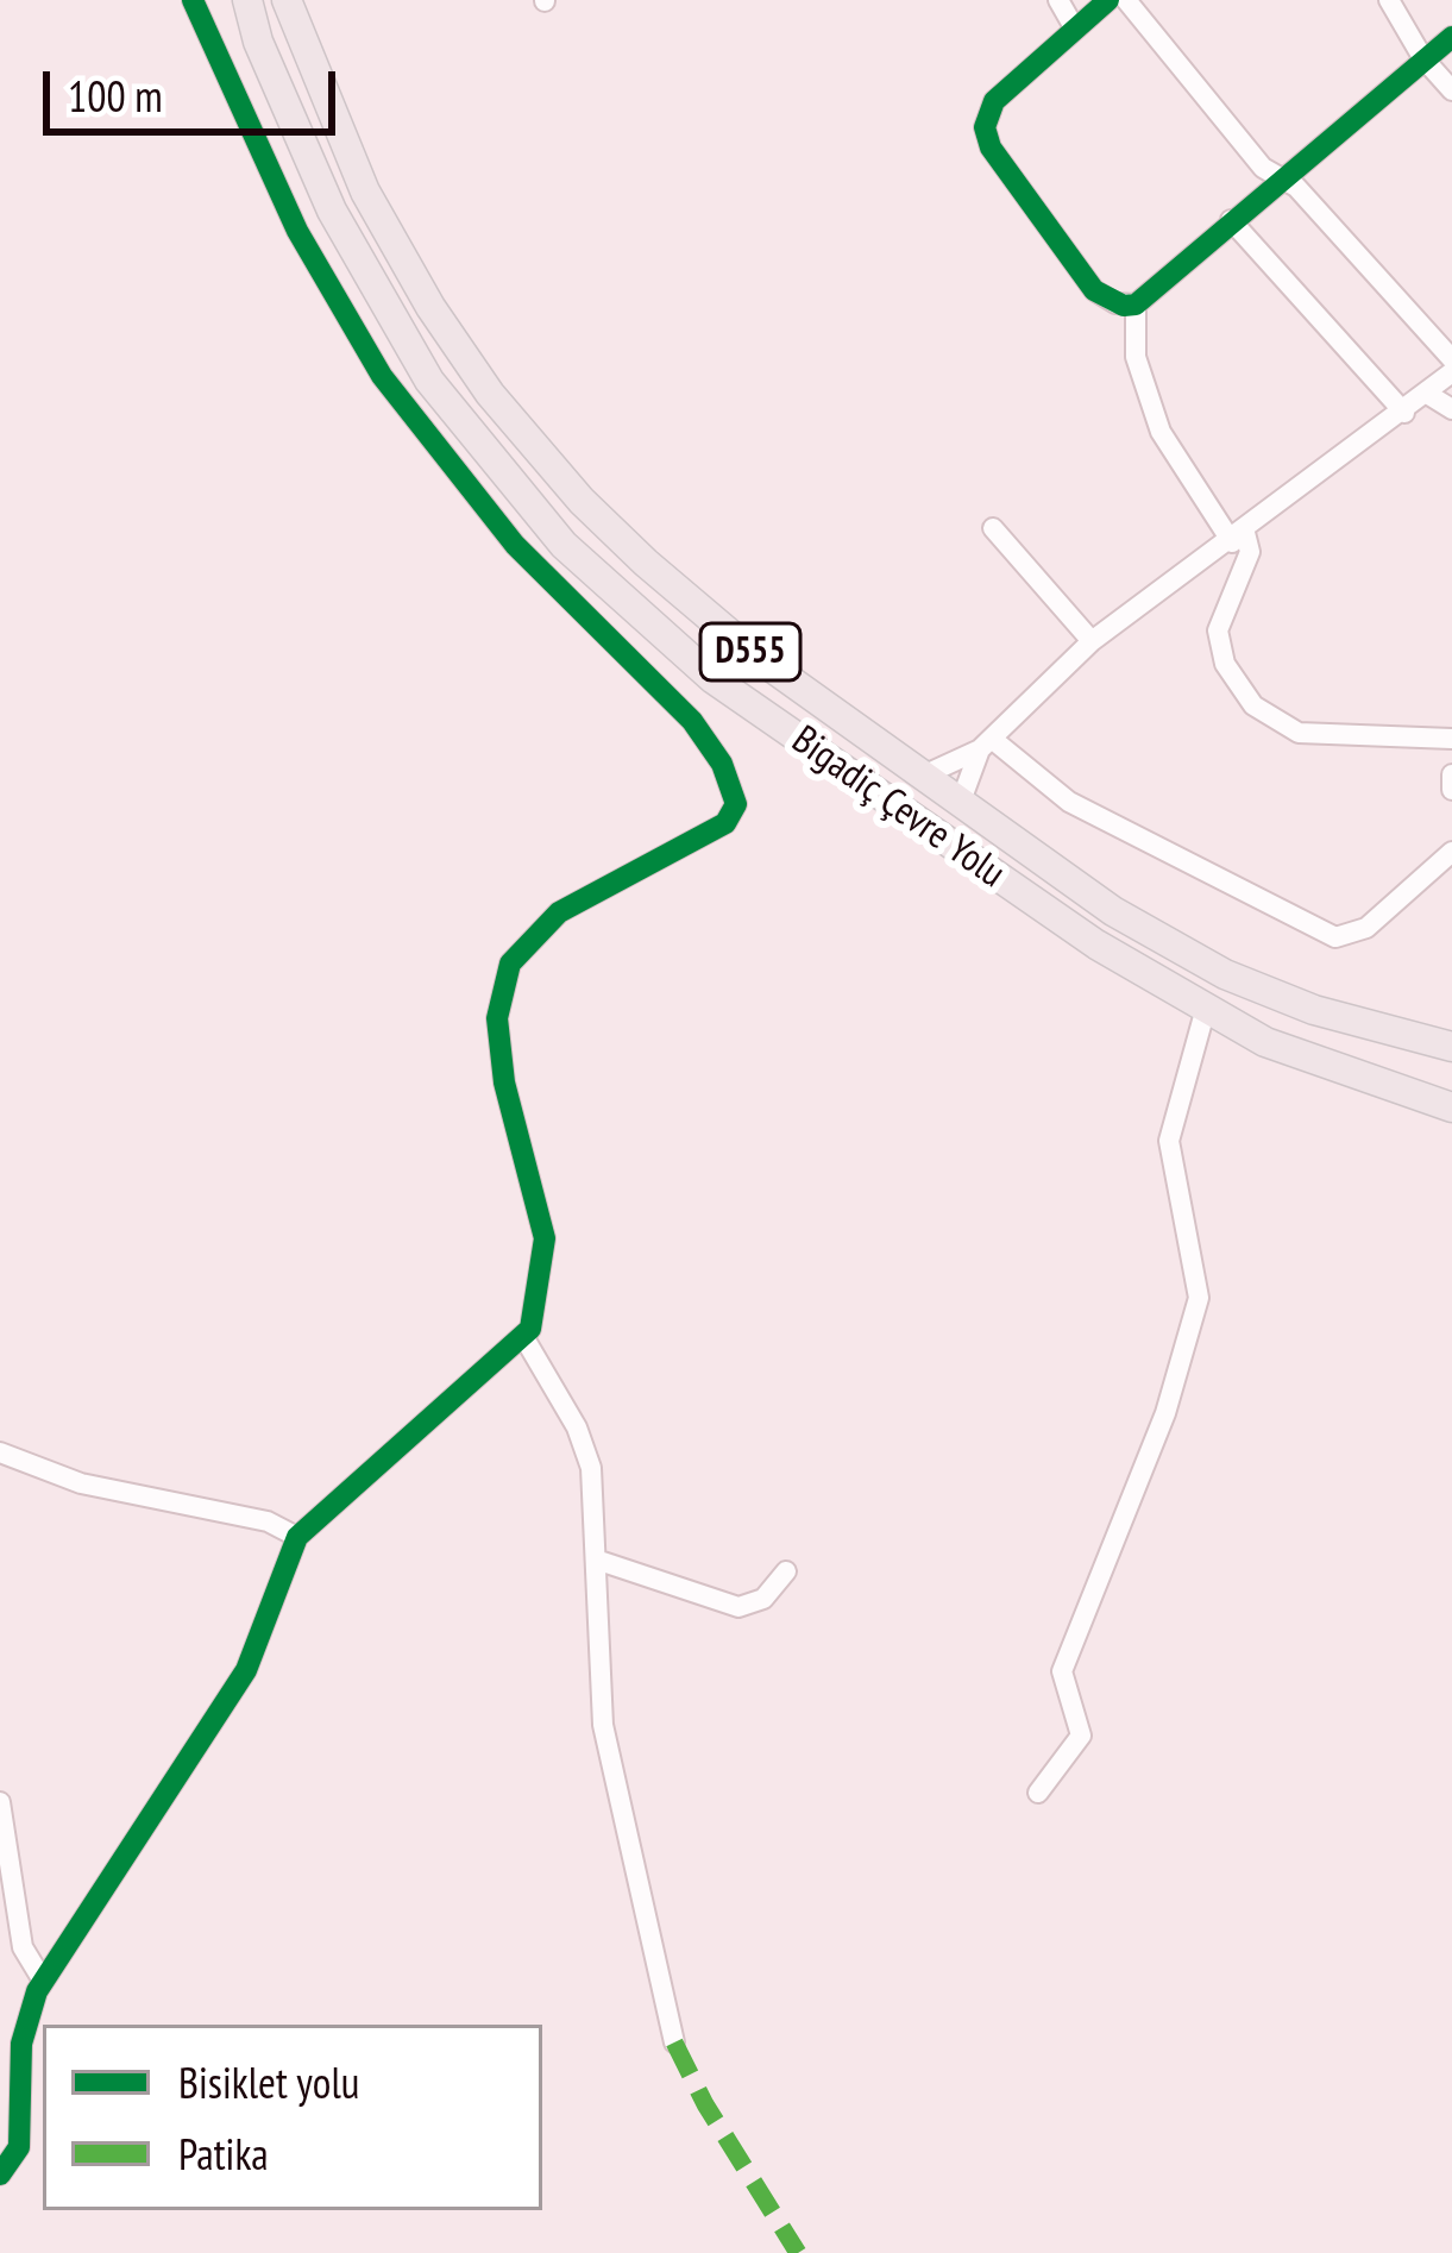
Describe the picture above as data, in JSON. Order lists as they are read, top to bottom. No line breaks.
{"streets":{"highway":["D555","Bigadiç Çevre Yolu"]},"legend":["Bisiklet yolu","Patika"],"scale_bar":"100 m"}
